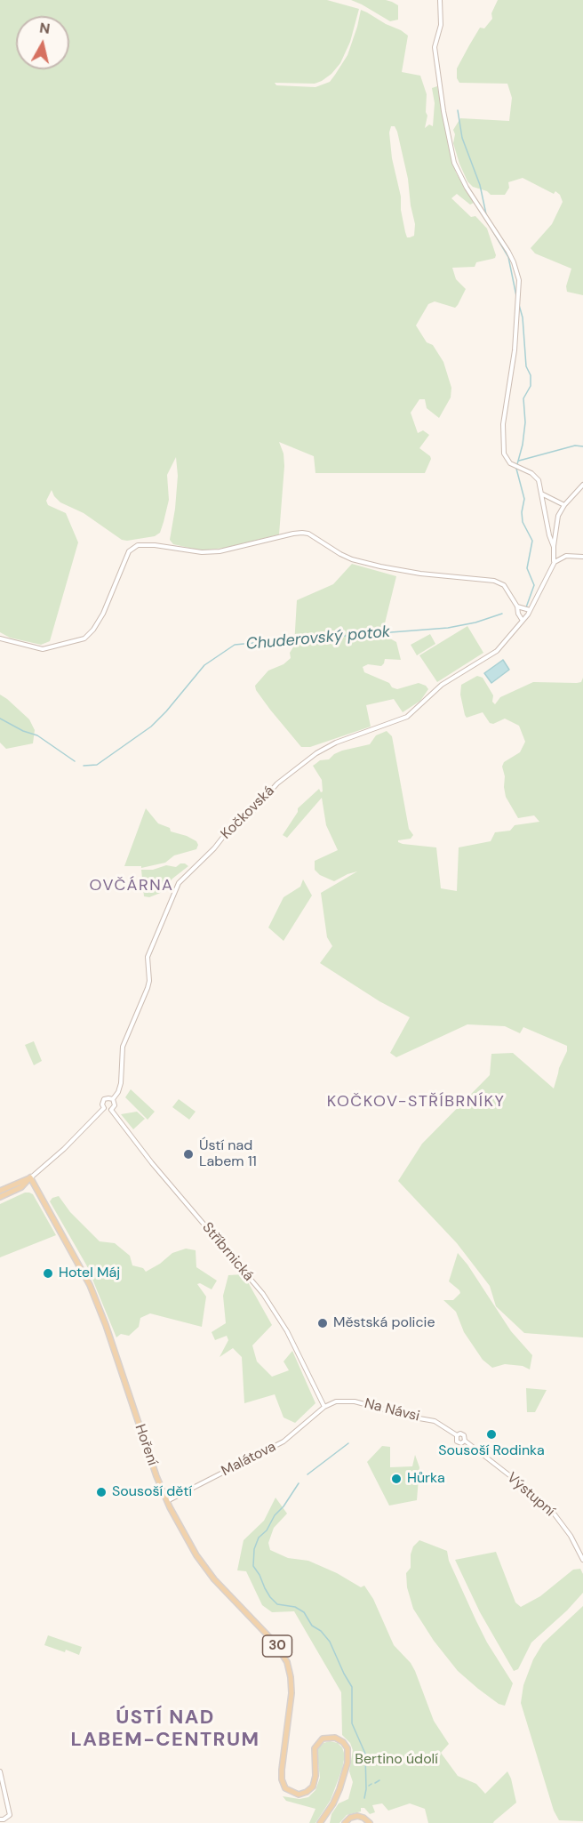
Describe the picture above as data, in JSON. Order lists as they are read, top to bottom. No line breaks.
{"streets":{"main road":["Hoření","30"],"street":["Kočkovská","Stříbrnická","Na Návsi","Malátova","Výstupní"]},"crossings":[["Kočkovská","Stříbrnická"],["Stříbrnická","Na Návsi"],["Stříbrnická","Malátova"],["Na Návsi","Malátova"],["Na Návsi","Výstupní"],["Hoření","Malátova"]],"districts":["OVČÁRNA","KOČKOV-STŘÍBRNÍKY","ÚSTÍ NAD LABEM-CENTRUM"],"water":["Chuderovský potok"],"parks":["Bertino údolí"],"places":["Ústí nad Labem 11","Hotel Máj","Městská policie","Sousoší Rodinka","Hůrka","Sousoší dětí"],"north":"top"}
